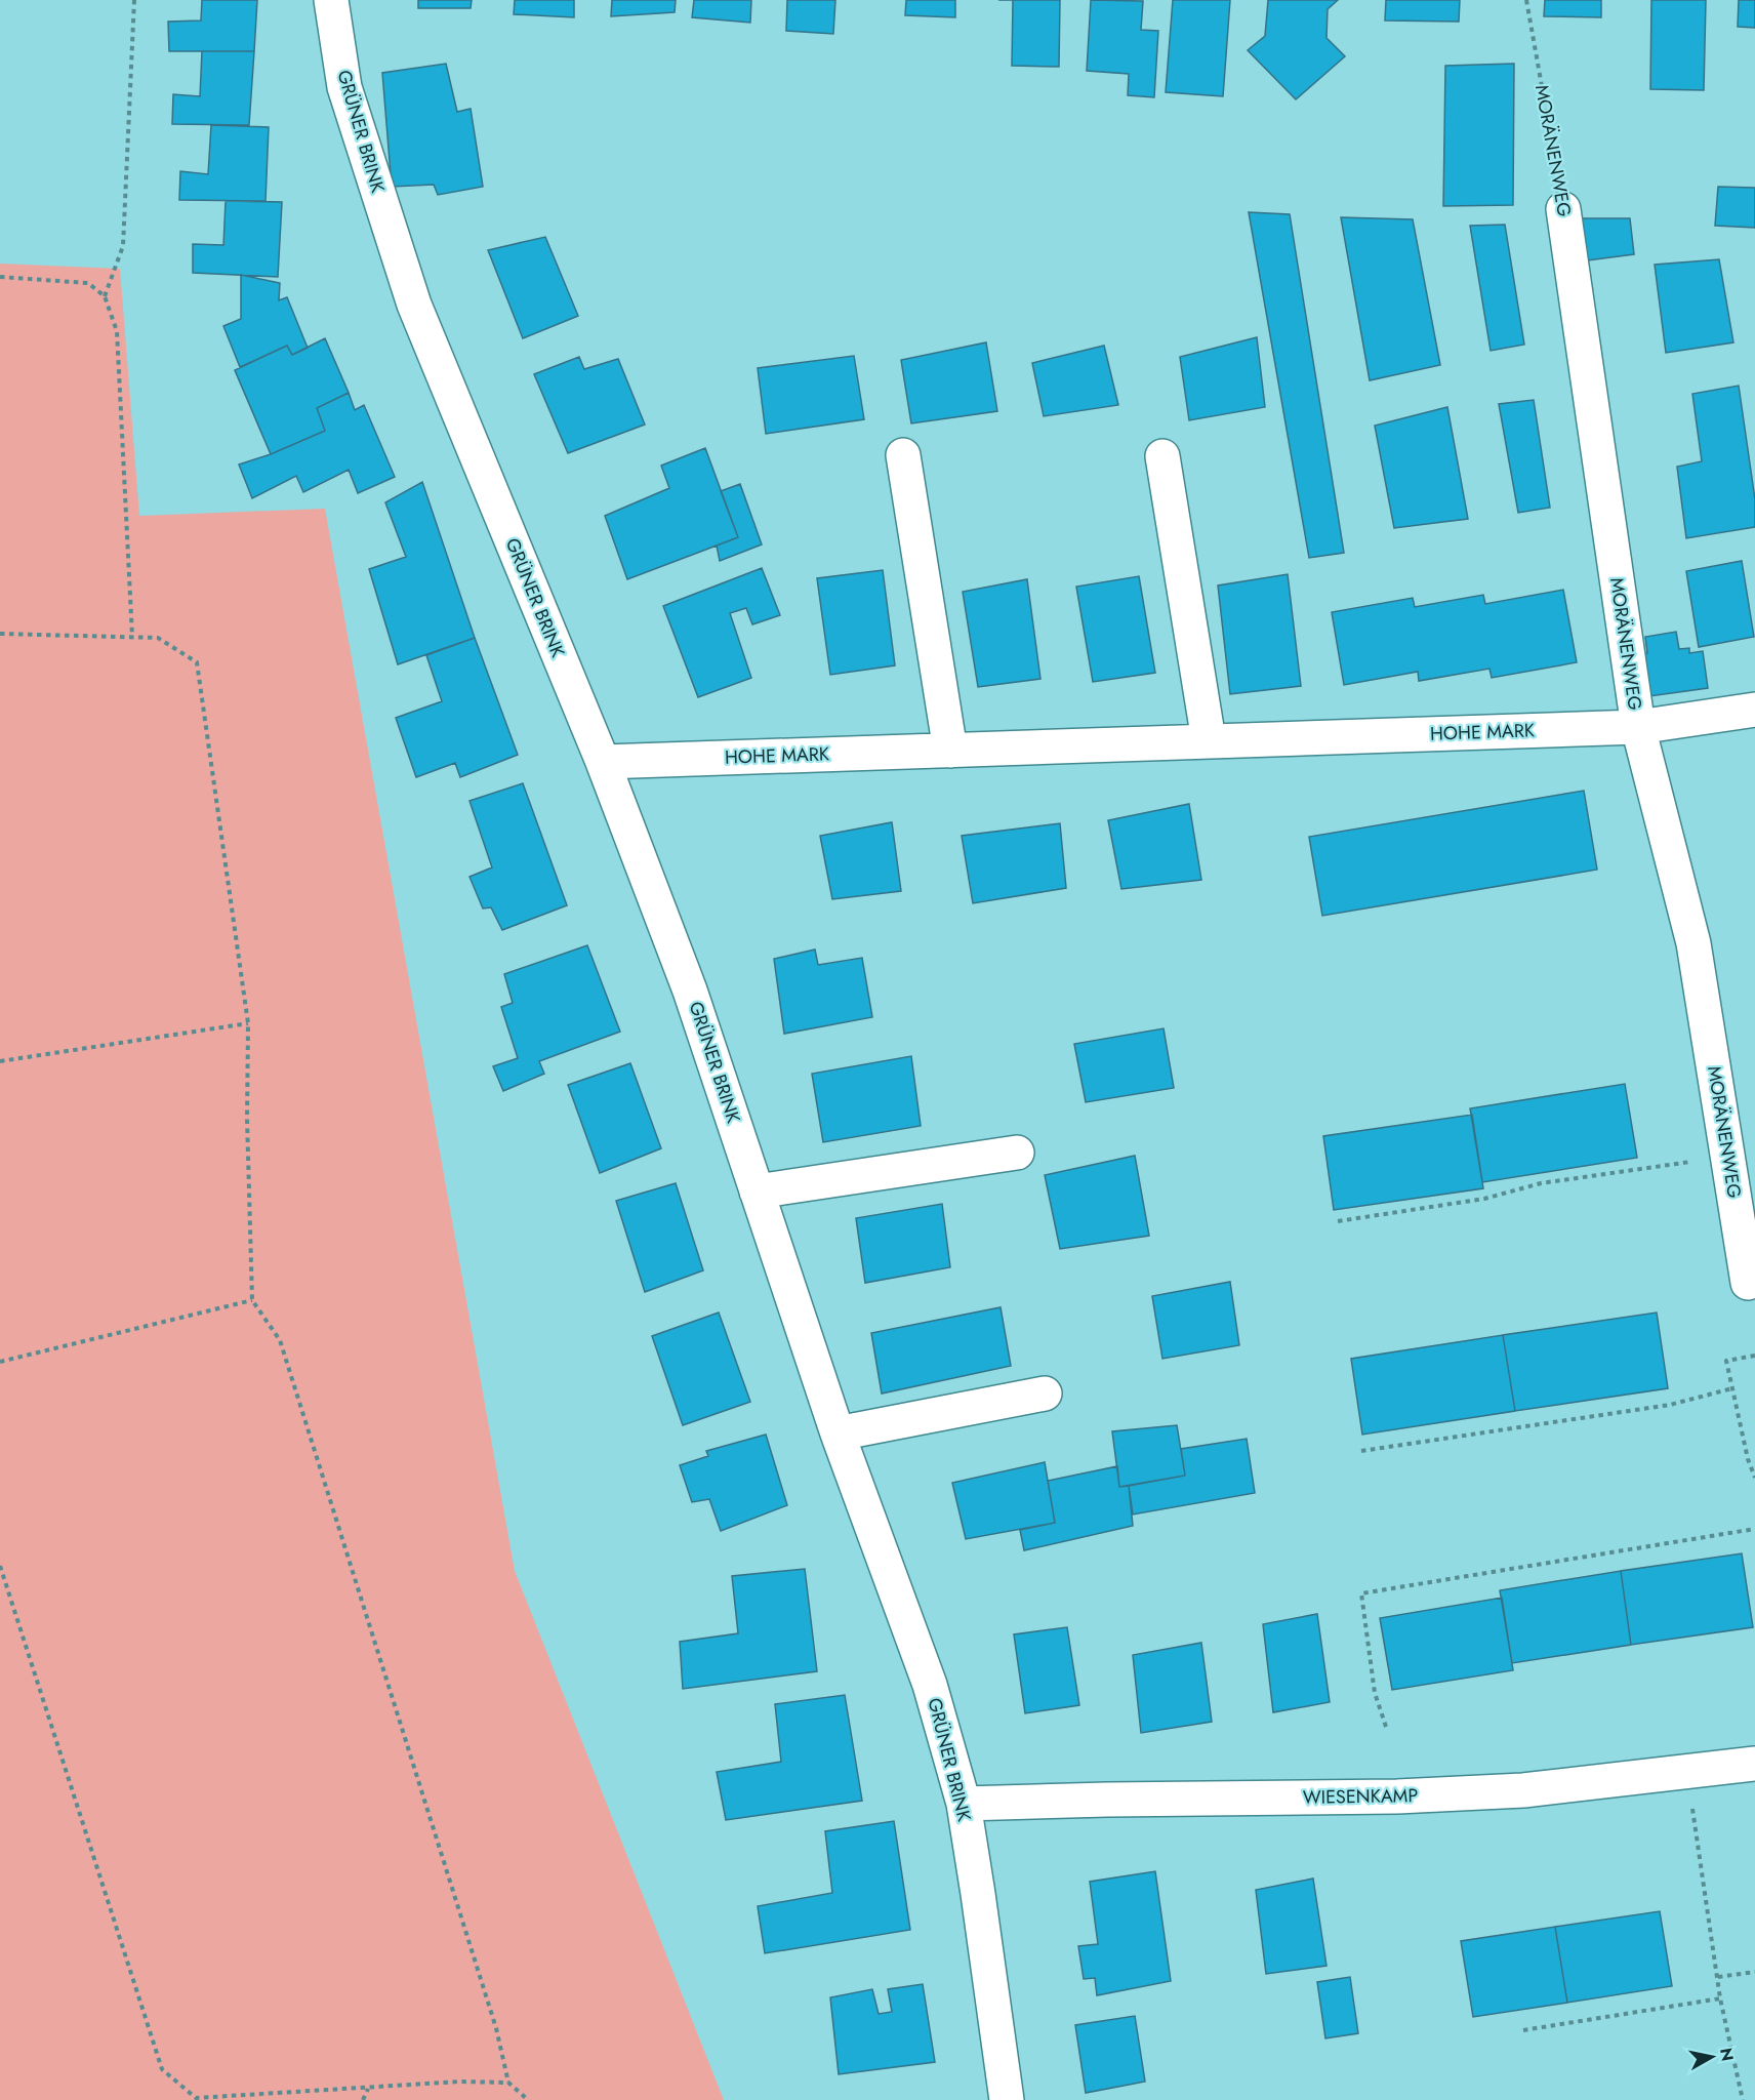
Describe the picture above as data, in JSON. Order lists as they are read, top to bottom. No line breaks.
{"streets":{"street":["GRÜNER BRINK","MORÄNENWEG","HOHE MARK","WIESENKAMP"]},"crossings":[["GRÜNER BRINK","HOHE MARK"],["GRÜNER BRINK","WIESENKAMP"],["MORÄNENWEG","HOHE MARK"]],"north":"right"}
